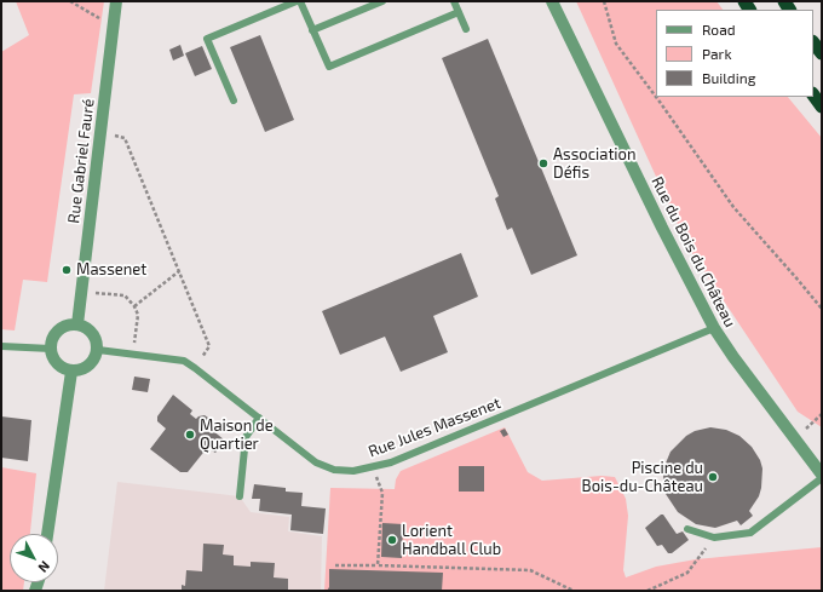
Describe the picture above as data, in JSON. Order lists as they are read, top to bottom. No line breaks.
{"streets":{"street":["Rue Gabriel Fauré","Rue du Bois du Château"],"lane":["Rue Jules Massenet"]},"crossings":[["Rue Gabriel Fauré","Rue Jules Massenet"],["Rue du Bois du Château","Rue Jules Massenet"]],"places":["Association Défis","Massenet","Maison de Quartier","Piscine du Bois-du-Château","Lorient Handball Club"],"legend":["Road","Park","Building"],"north":"bottom right"}
